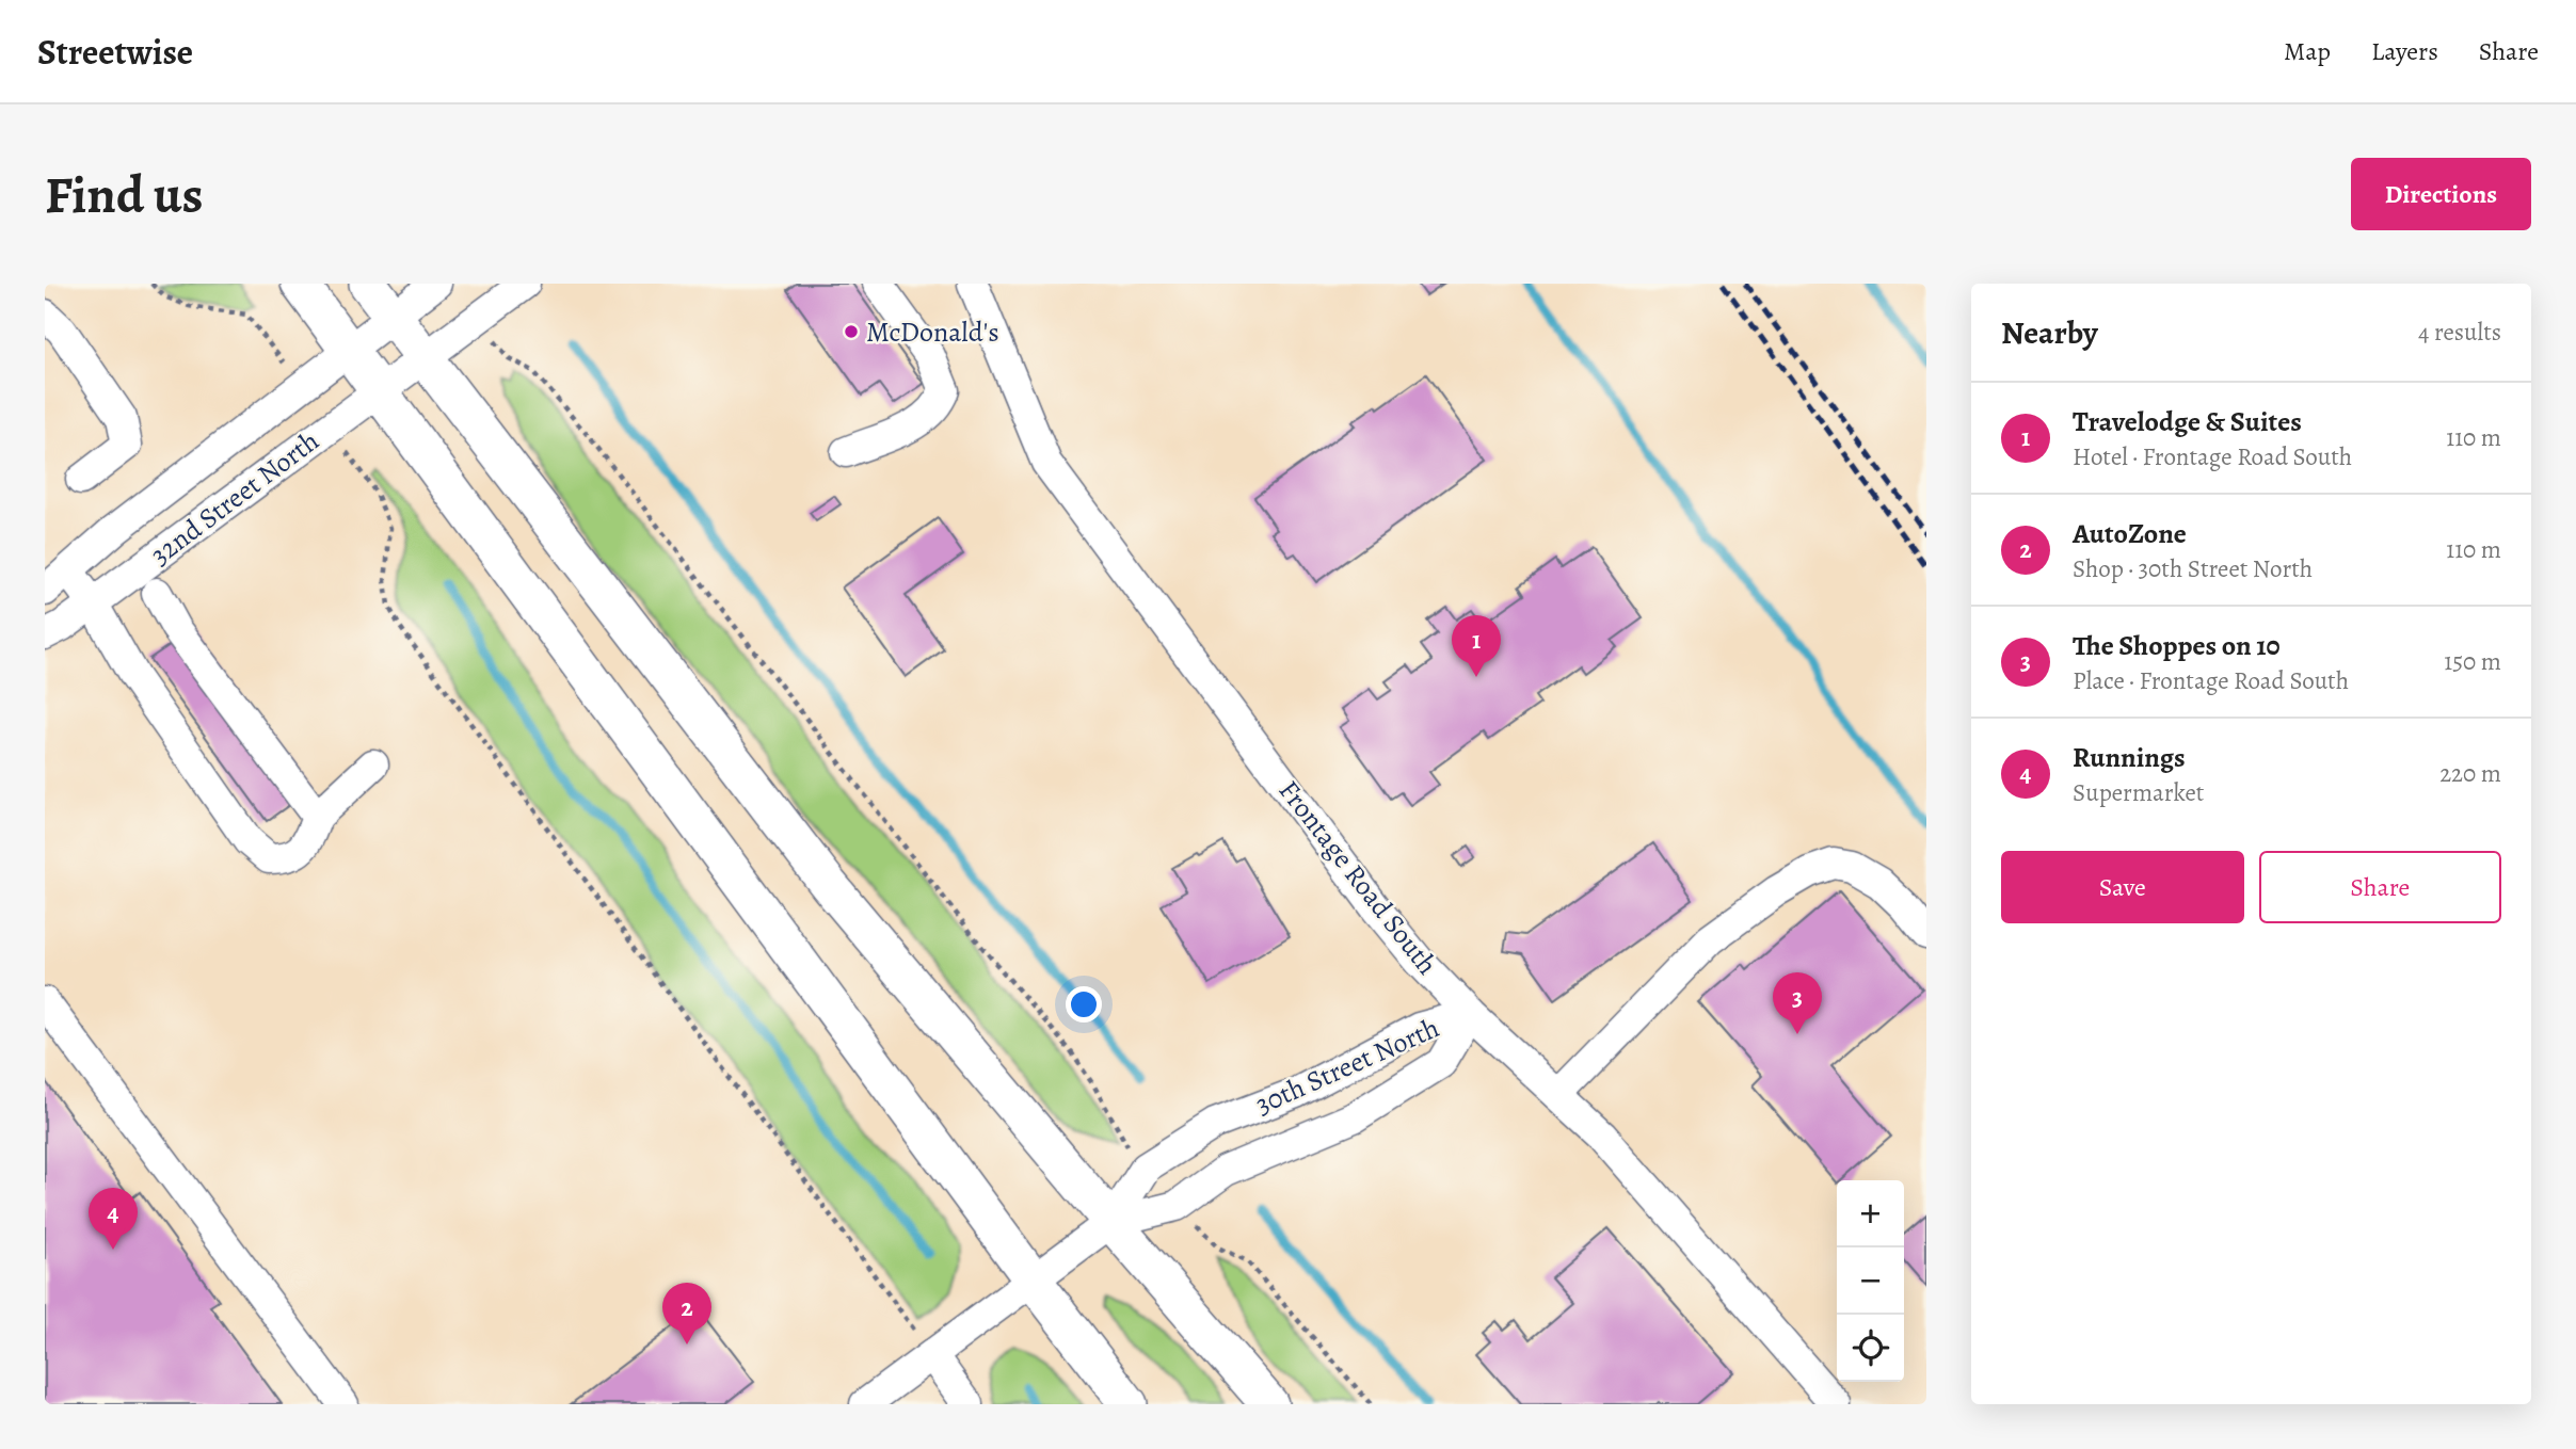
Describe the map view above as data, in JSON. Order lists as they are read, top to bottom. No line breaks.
{"streets":{"street":["32nd Street North","Frontage Road South","30th Street North"]},"crossings":[["Frontage Road South","30th Street North"]],"places":["McDonald's"],"page":{"header":"Streetwise","nav":["Map","Layers","Share"],"buttons":["Directions",["Save","Share"]],"title":"Find us","heading":["Nearby","4 results"],"list":[{"mark":"1","name":"Travelodge & Suites","note":"Hotel · Frontage Road South","value":"110 m"},{"mark":"2","name":"AutoZone","note":"Shop · 30th Street North","value":"110 m"},{"mark":"3","name":"The Shoppes on 10","note":"Place · Frontage Road South","value":"150 m"},{"mark":"4","name":"Runnings","note":"Supermarket","value":"220 m"}],"pins":["1","3","4","2"],"map_buttons":["+","−"]}}
